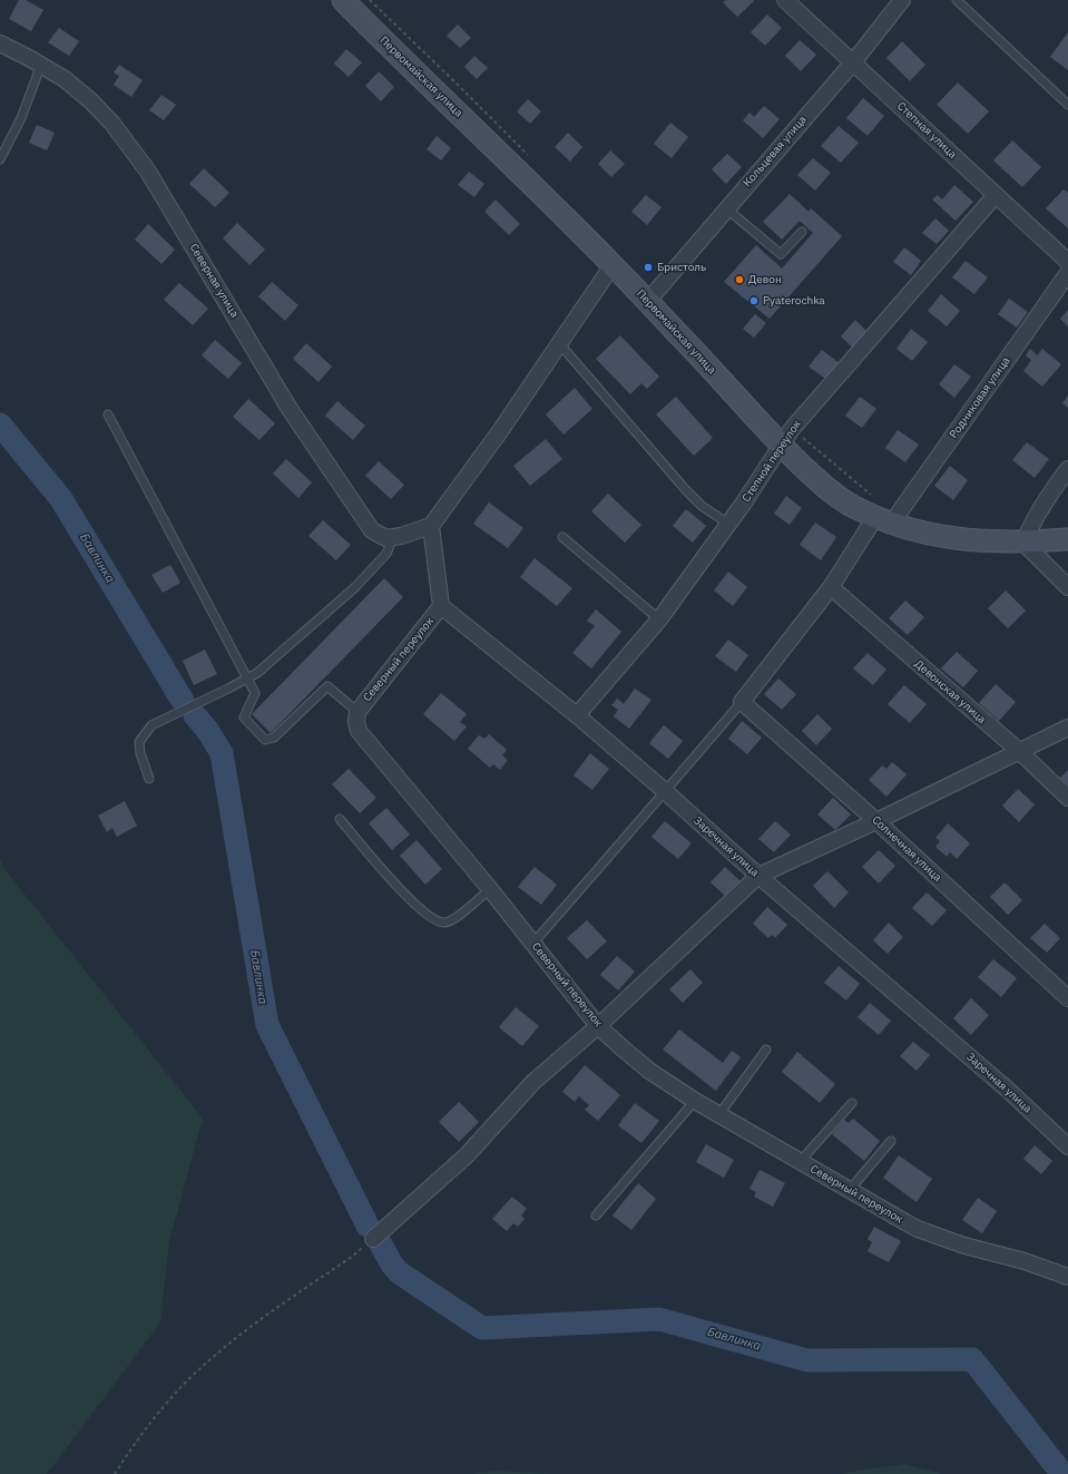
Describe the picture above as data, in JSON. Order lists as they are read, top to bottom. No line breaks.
{"streets":{"street":["Первомайская улица","Степная улица","Кольцевая улица","Северная улица","Родниковая улица","Степной переулок","Северный переулок","Девонская улица","Заречная улица","Солнечная улица"]},"crossings":[["Первомайская улица","Кольцевая улица"],["Первомайская улица","Родниковая улица"],["Первомайская улица","Степной переулок"],["Степная улица","Кольцевая улица"],["Степная улица","Степной переулок"],["Родниковая улица","Девонская улица"],["Родниковая улица","Солнечная улица"],["Степной переулок","Заречная улица"],["Северный переулок","Заречная улица"]],"water":["Бавлинка"],"places":["Бристоль","Девон","Pyaterochka"]}
